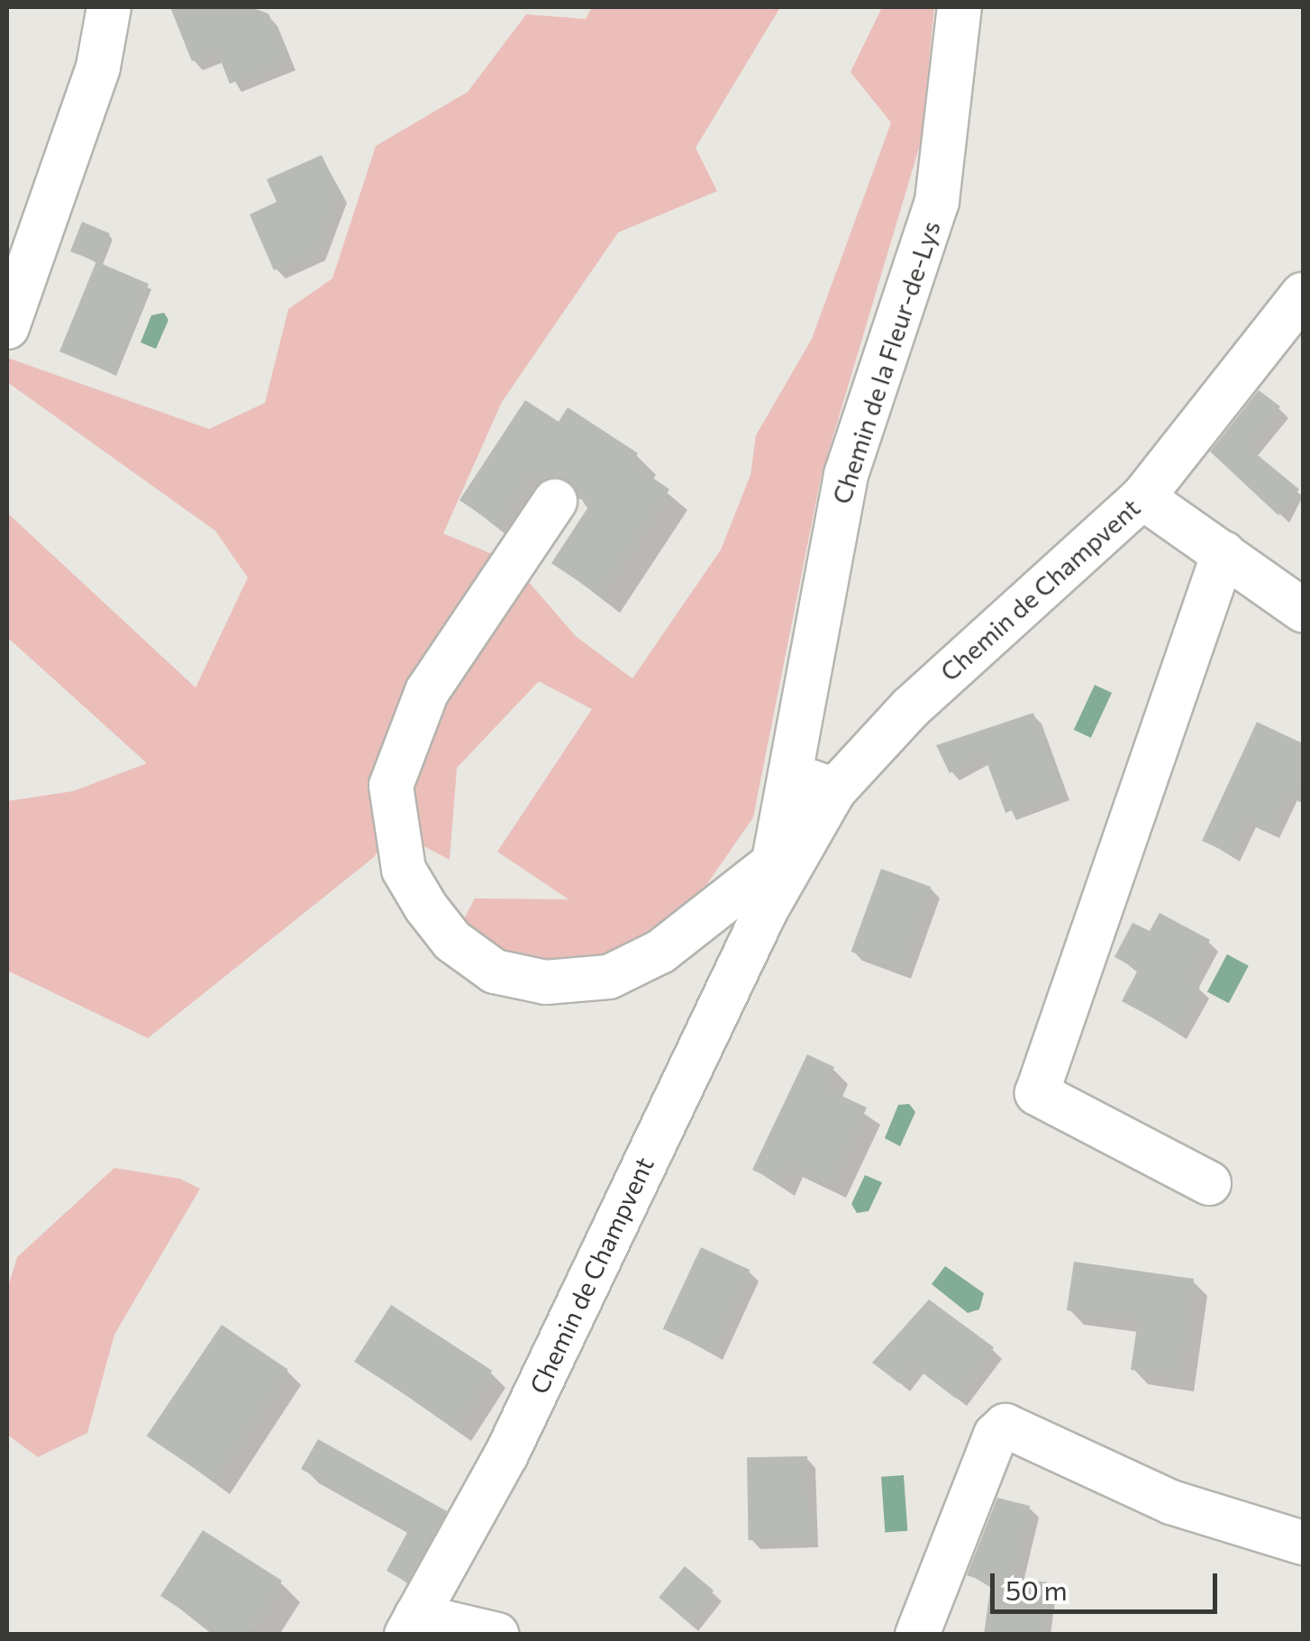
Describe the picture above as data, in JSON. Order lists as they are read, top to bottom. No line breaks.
{"streets":{"street":["Chemin de la Fleur-de-Lys","Chemin de Champvent"]},"crossings":[["Chemin de la Fleur-de-Lys","Chemin de Champvent"]],"scale_bar":"50 m"}
